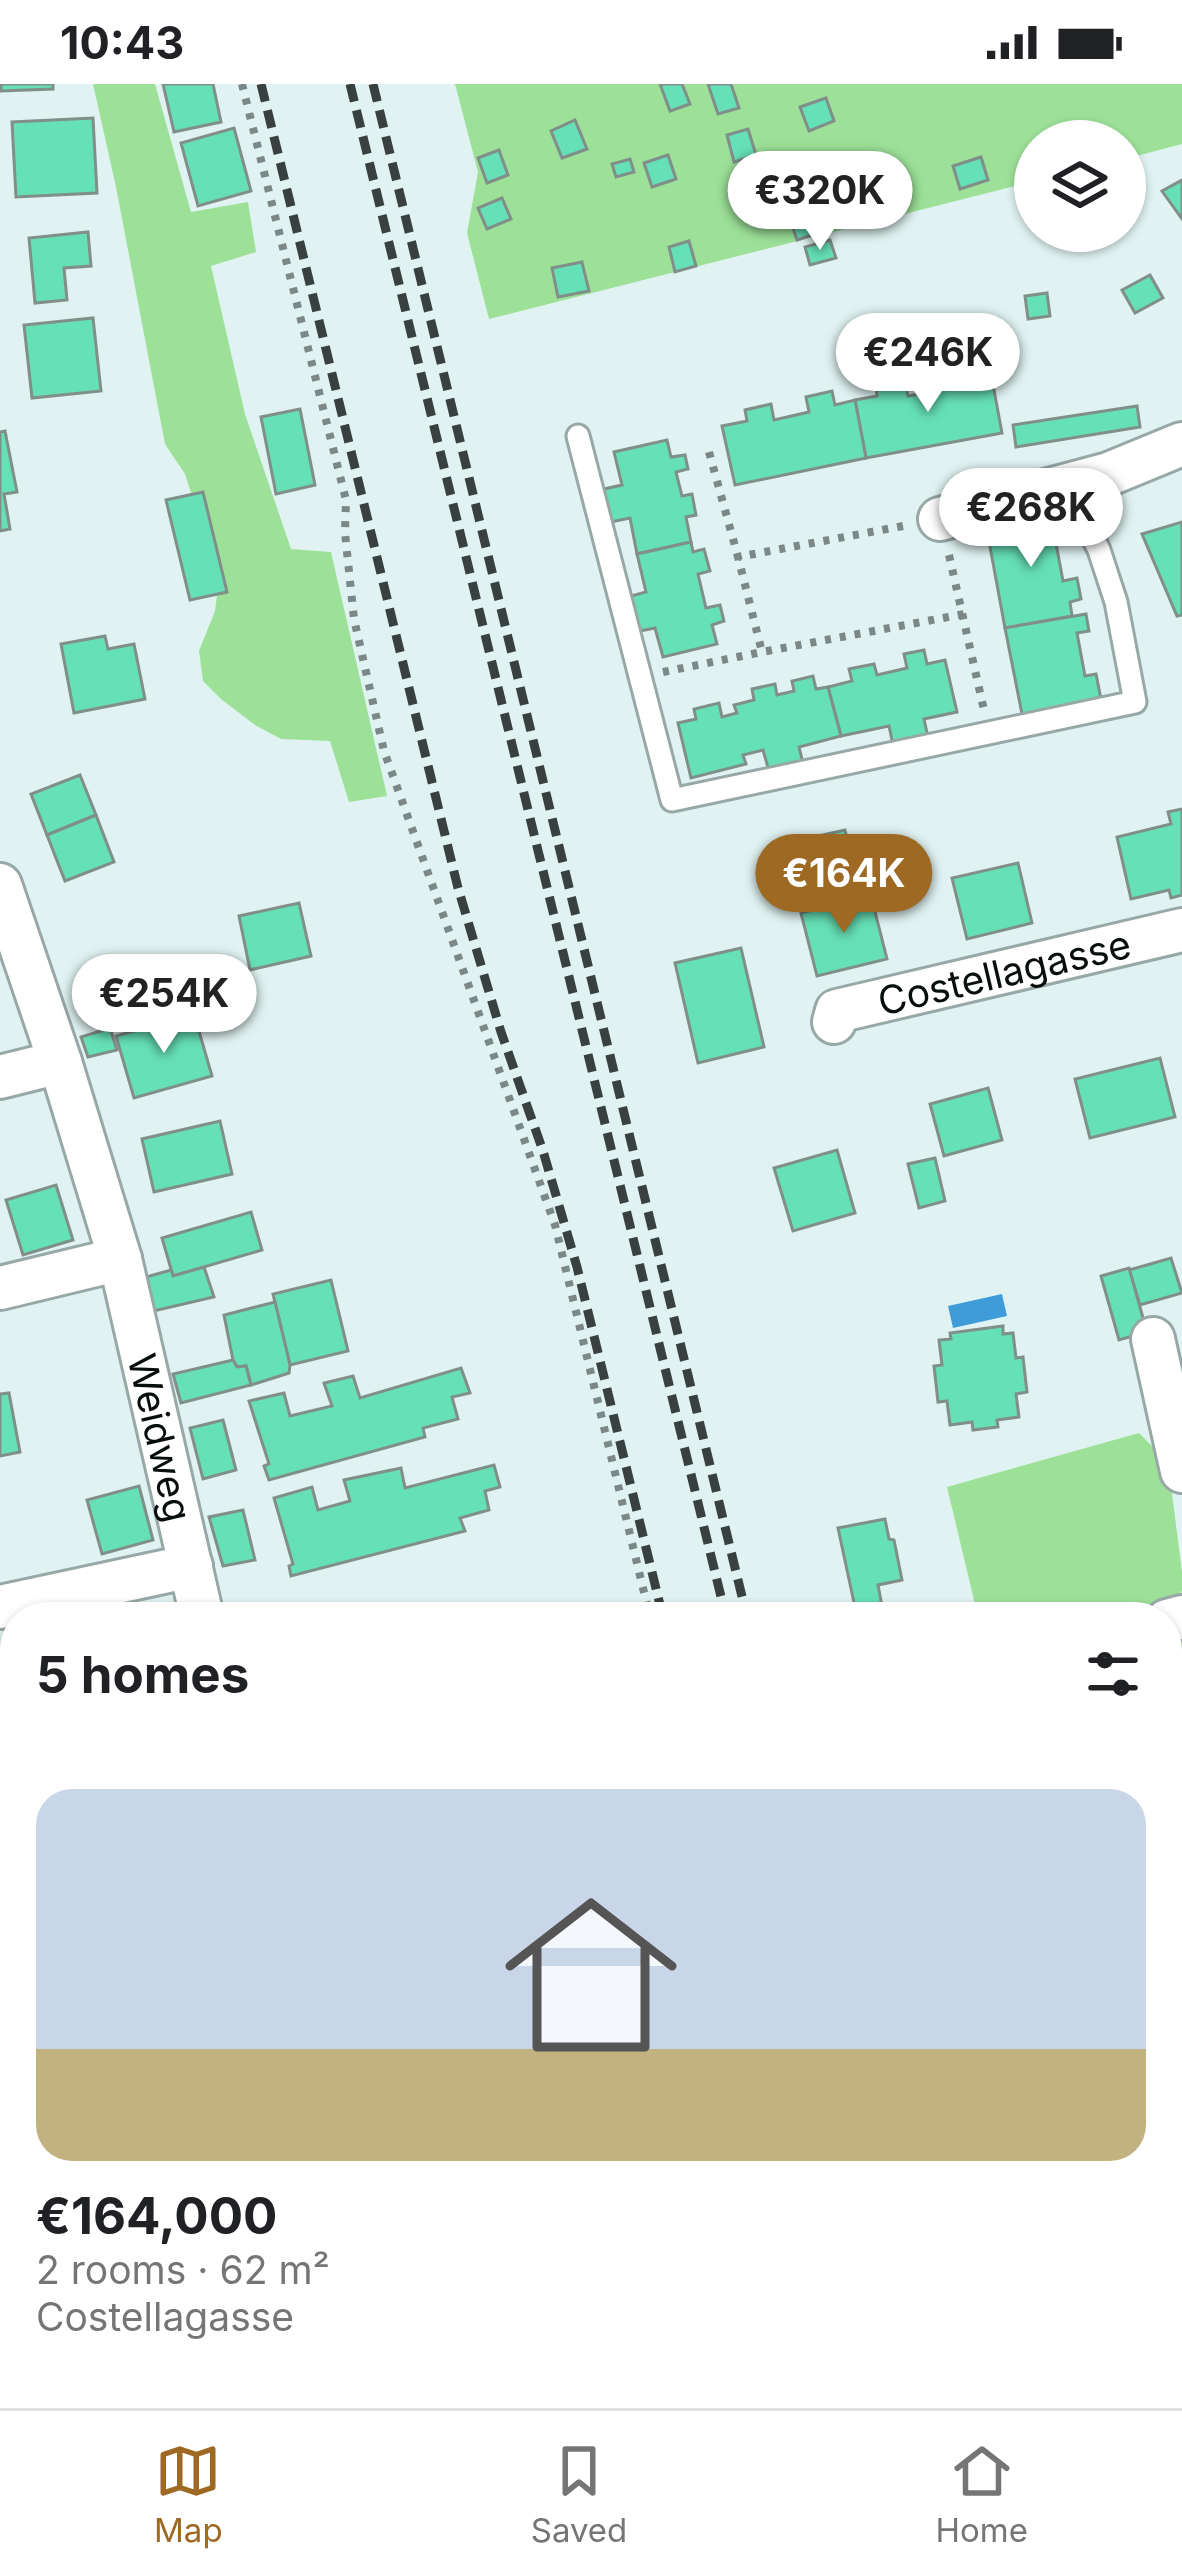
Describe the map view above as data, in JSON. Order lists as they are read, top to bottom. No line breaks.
{"streets":{"street":["Costellagasse","Weidweg"]},"page":{"status":"10:43","price":["€320K","€246K","€268K","€164K","€254K"],"heading":"5 homes","list":[{"name":"€164,000","note":"2 rooms · 62 m² · Costellagasse"}],"tabs":["Map","Saved","Home"]}}
